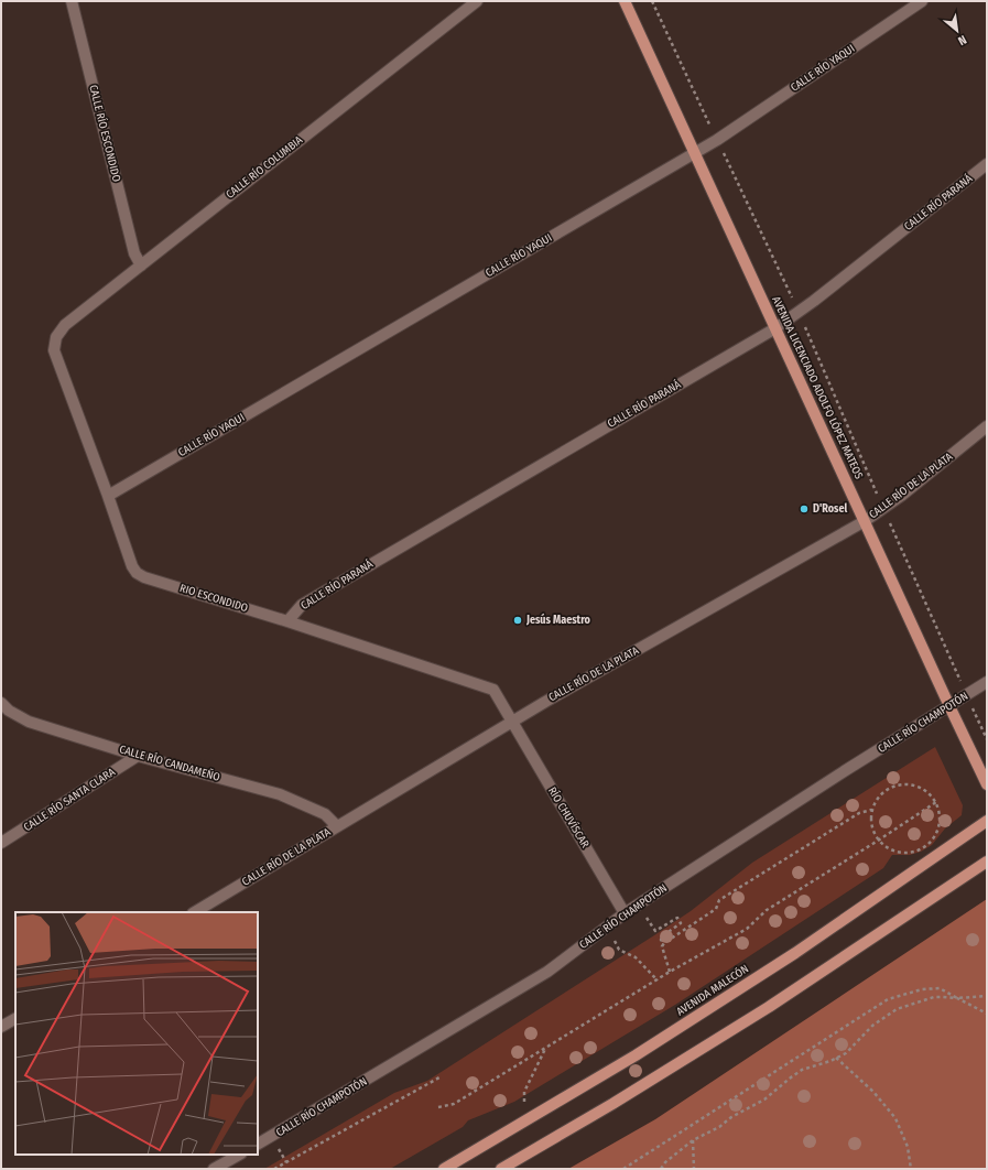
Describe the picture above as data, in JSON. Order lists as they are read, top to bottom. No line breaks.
{"streets":{"main road":["AVENIDA LICENCIADO ADOLFO LÓPEZ MATEOS","AVENIDA MALECÓN"],"street":["CALLE RÍO YAQUI","CALLE RÍO ESCONDIDO","CALLE RÍO COLUMBIA","CALLE RÍO PARANÁ","CALLE RÍO DE LA PLATA","RIO ESCONDIDO","CALLE RÍO CHAMPOTÓN","CALLE RÍO CANDAMEÑO","CALLE RÍO SANTA CLARA","RÍO CHUVÍSCAR"]},"crossings":[["CALLE RÍO YAQUI","AVENIDA LICENCIADO ADOLFO LÓPEZ MATEOS"],["CALLE RÍO YAQUI","RIO ESCONDIDO"],["CALLE RÍO ESCONDIDO","CALLE RÍO COLUMBIA"],["CALLE RÍO COLUMBIA","RIO ESCONDIDO"],["CALLE RÍO PARANÁ","AVENIDA LICENCIADO ADOLFO LÓPEZ MATEOS"],["CALLE RÍO PARANÁ","RIO ESCONDIDO"],["AVENIDA LICENCIADO ADOLFO LÓPEZ MATEOS","CALLE RÍO DE LA PLATA"],["AVENIDA LICENCIADO ADOLFO LÓPEZ MATEOS","CALLE RÍO CHAMPOTÓN"],["CALLE RÍO DE LA PLATA","RIO ESCONDIDO"],["CALLE RÍO DE LA PLATA","CALLE RÍO CANDAMEÑO"],["CALLE RÍO DE LA PLATA","RÍO CHUVÍSCAR"],["RIO ESCONDIDO","RÍO CHUVÍSCAR"],["CALLE RÍO CHAMPOTÓN","RÍO CHUVÍSCAR"],["CALLE RÍO CANDAMEÑO","CALLE RÍO SANTA CLARA"]],"places":["D'Rosel","Jesús Maestro"],"north":"bottom right"}
